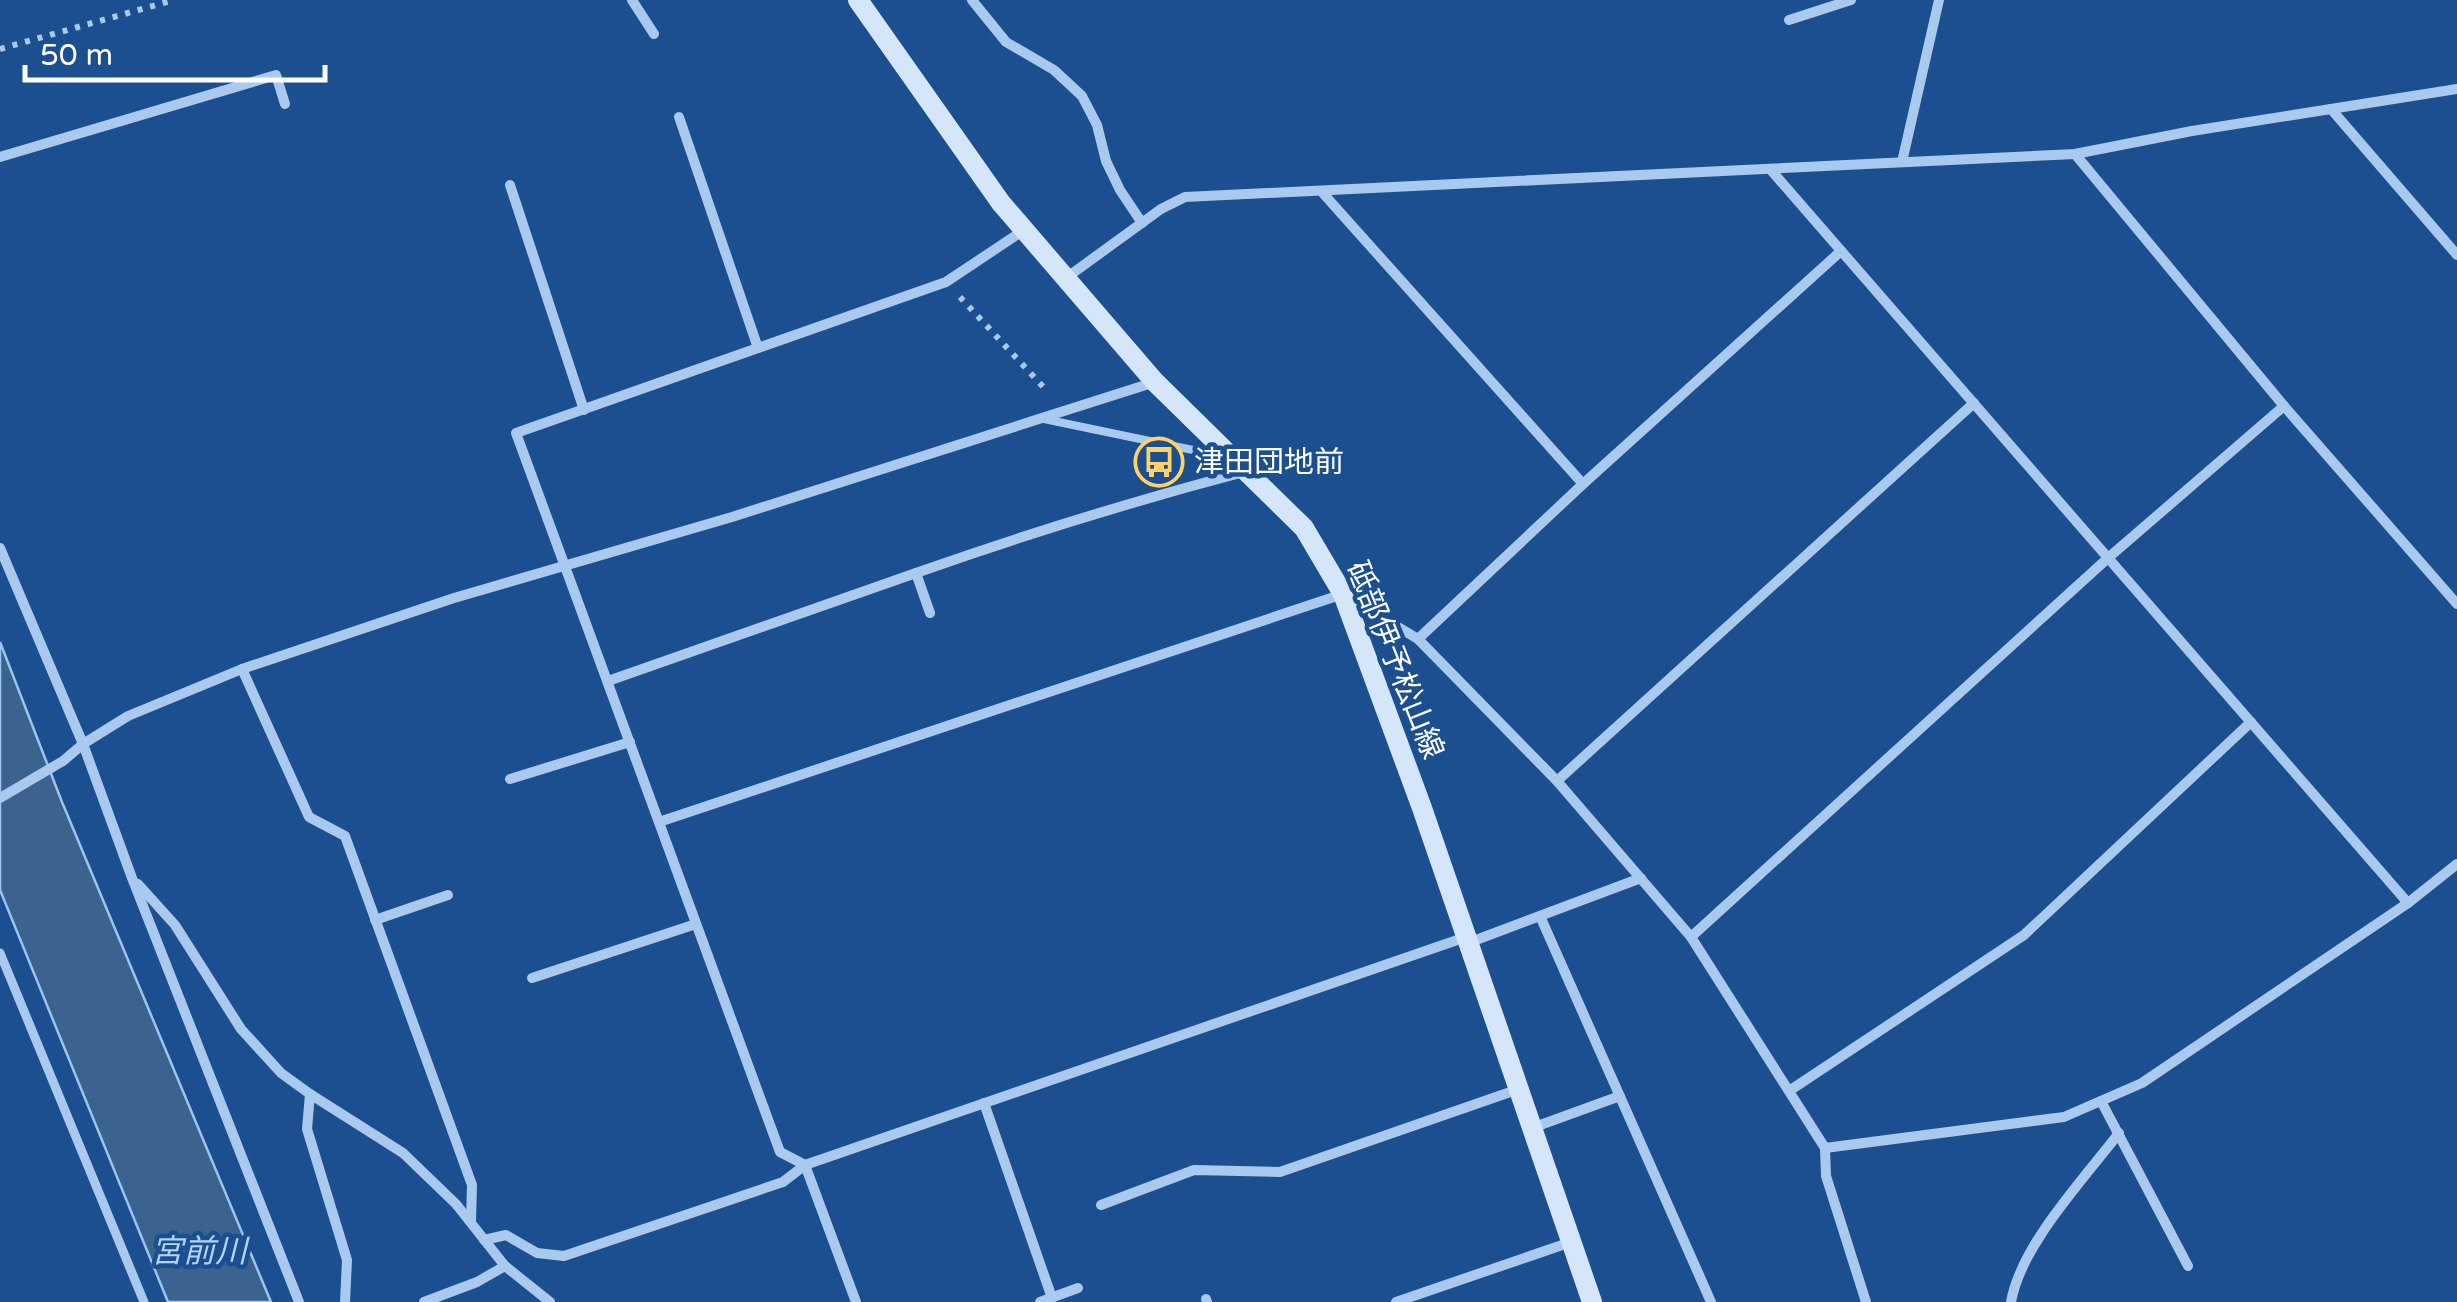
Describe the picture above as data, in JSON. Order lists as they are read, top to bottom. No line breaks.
{"streets":{"main road":["砥部伊予松山線"]},"water":["宮前川"],"places":{"bus stop":["津田団地前"]},"scale_bar":"50 m"}
